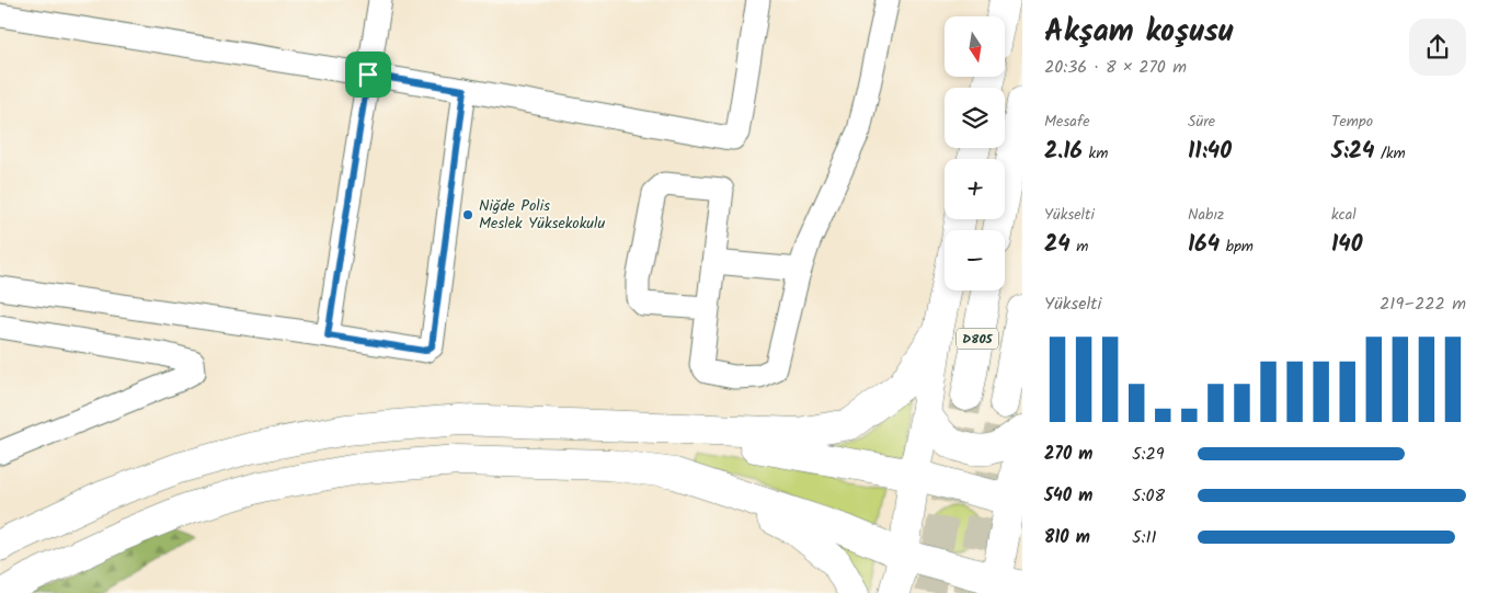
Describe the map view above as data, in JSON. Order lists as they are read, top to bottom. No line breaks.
{"streets":{"highway":["D805"]},"places":["Niğde Polis Meslek Yüksekokulu"],"north":"bottom","page":{"heading":["Akşam koşusu","20:36 · 8 × 270 m"],"map_buttons":["+","−"],"stats":[["Mesafe","2.16 km"],["Süre","11:40"],["Tempo","5:24 /km"],["Yükselti","24 m"],["Nabız","164 bpm"],["kcal","140"]],"chart":["Yükselti","219–222 m"],"list":[{"name":"270 m","note":"5:29"},{"name":"540 m","note":"5:08"},{"name":"810 m","note":"5:11"}]}}
